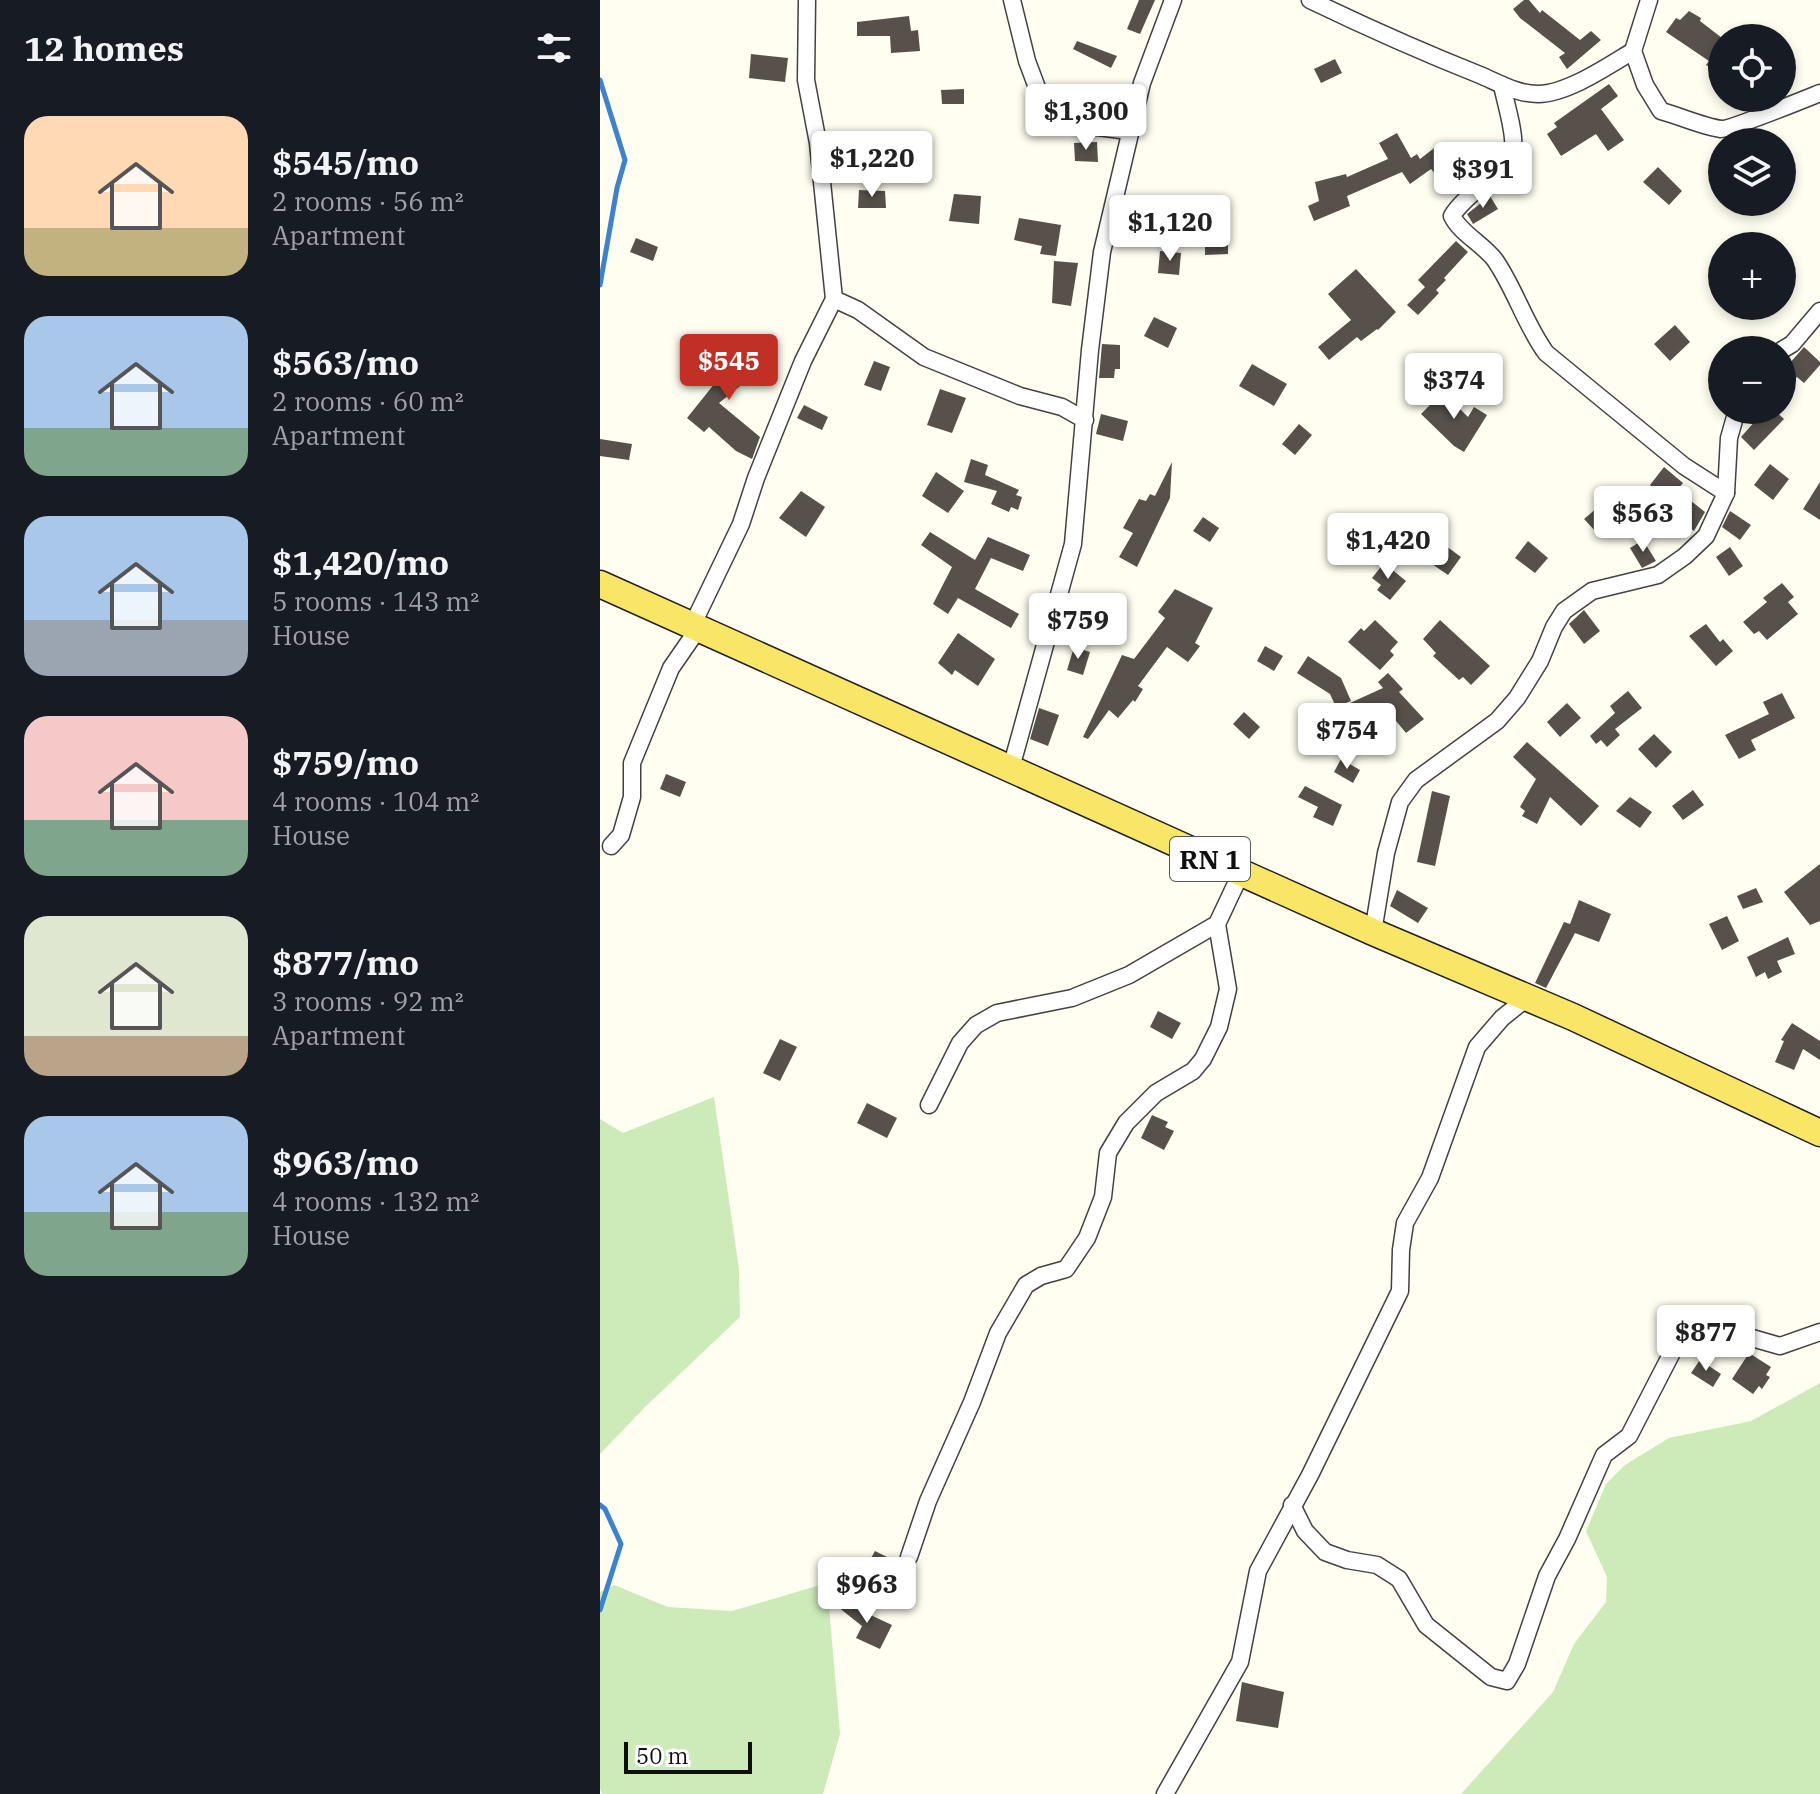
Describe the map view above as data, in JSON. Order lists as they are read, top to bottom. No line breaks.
{"streets":{"main road":["RN 1"]},"scale_bar":"50 m","page":{"heading":"12 homes","map_buttons":["+","−"],"price":["$1,300","$1,220","$391","$1,120","$545","$374","$563","$1,420","$759","$754","$877","$963"],"list":[{"name":"$545/mo","note":"2 rooms · 56 m² · Apartment"},{"name":"$563/mo","note":"2 rooms · 60 m² · Apartment"},{"name":"$1,420/mo","note":"5 rooms · 143 m² · House"},{"name":"$759/mo","note":"4 rooms · 104 m² · House"},{"name":"$877/mo","note":"3 rooms · 92 m² · Apartment"},{"name":"$963/mo","note":"4 rooms · 132 m² · House"}],"scale":"50 m"}}
